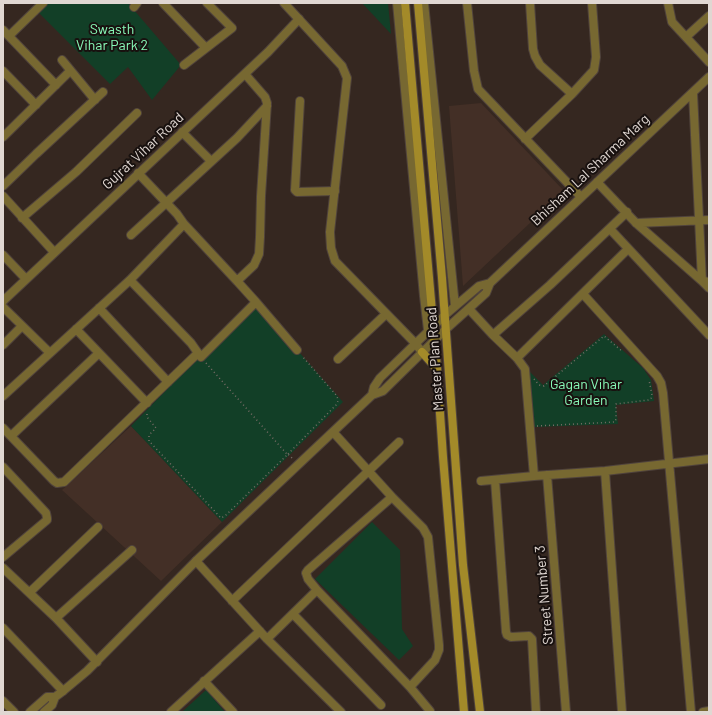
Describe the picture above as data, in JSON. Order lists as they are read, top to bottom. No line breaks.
{"streets":{"main road":["Master Plan Road"],"street":["Gujrat Vihar Road","Bhisham Lal Sharma Marg","Street Number 3"]},"crossings":[["Bhisham Lal Sharma Marg","Master Plan Road"]],"parks":["Swasth Vihar Park 2","Gagan Vihar Garden"]}
